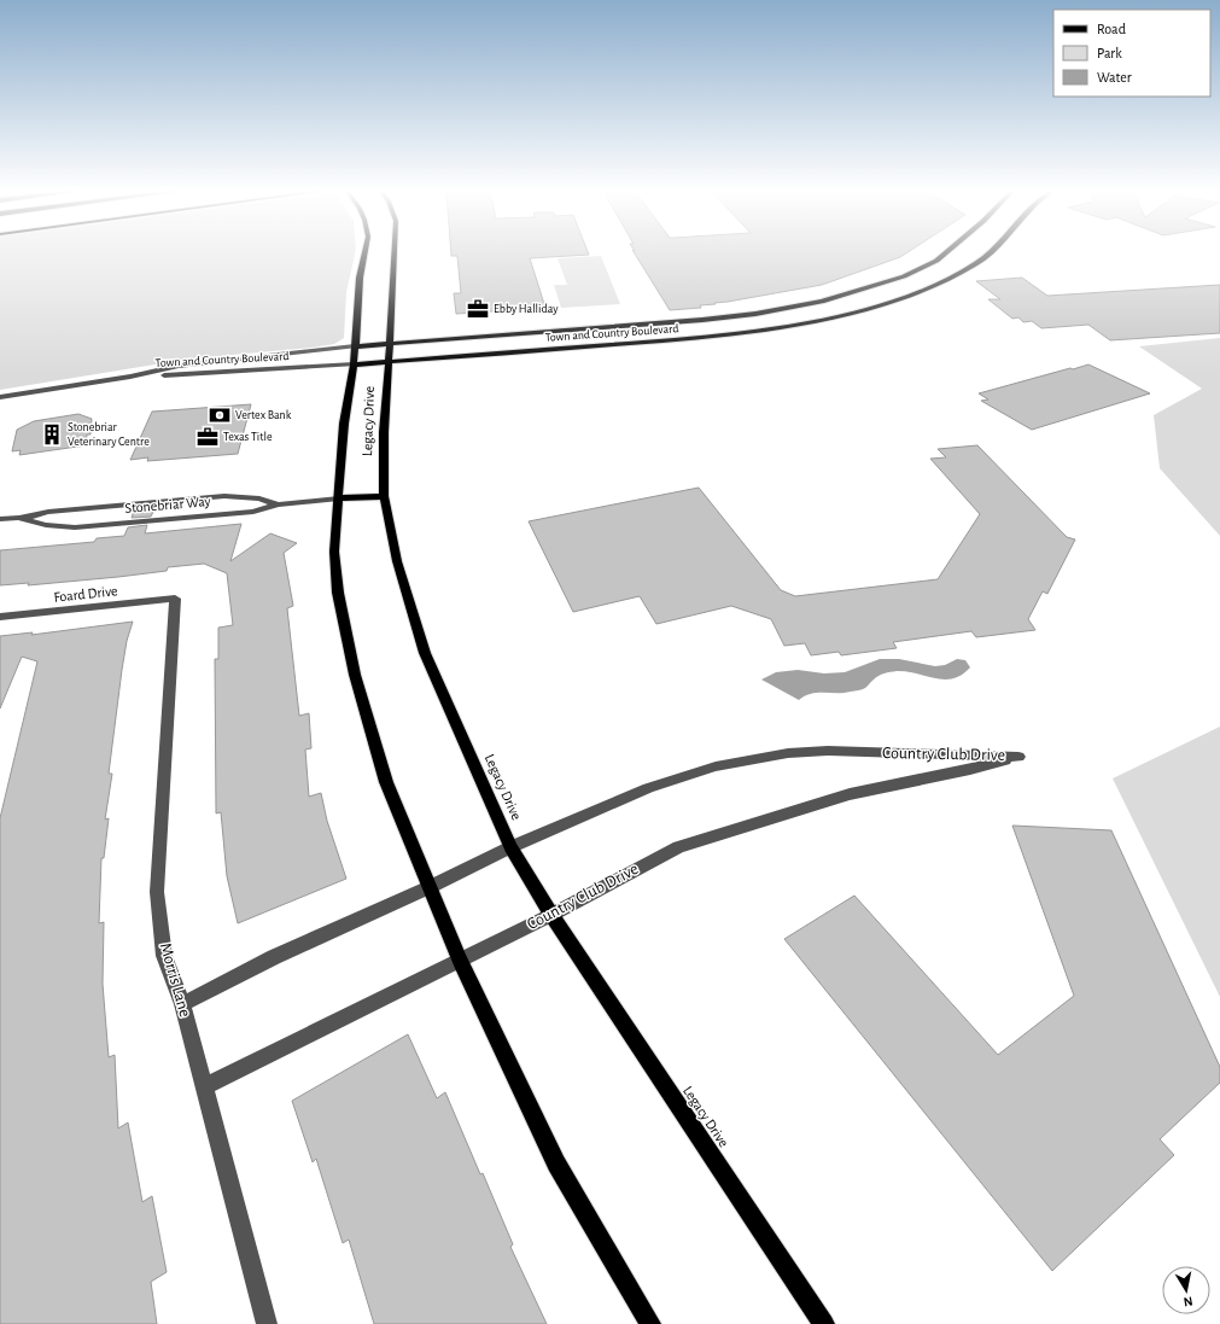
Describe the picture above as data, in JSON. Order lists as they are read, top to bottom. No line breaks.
{"streets":{"main road":["Town and Country Boulevard","Legacy Drive"],"street":["Stonebriar Way","Foard Drive","Country Club Drive","Morris Lane"]},"crossings":[["Town and Country Boulevard","Legacy Drive"],["Legacy Drive","Stonebriar Way"],["Legacy Drive","Country Club Drive"],["Foard Drive","Morris Lane"],["Country Club Drive","Morris Lane"]],"places":{"office":["Ebby Halliday","Texas Title"],"bank":["Vertex Bank"],"building":["Stonebriar Veterinary Centre"]},"legend":["Road","Park","Water"],"north":"bottom"}
